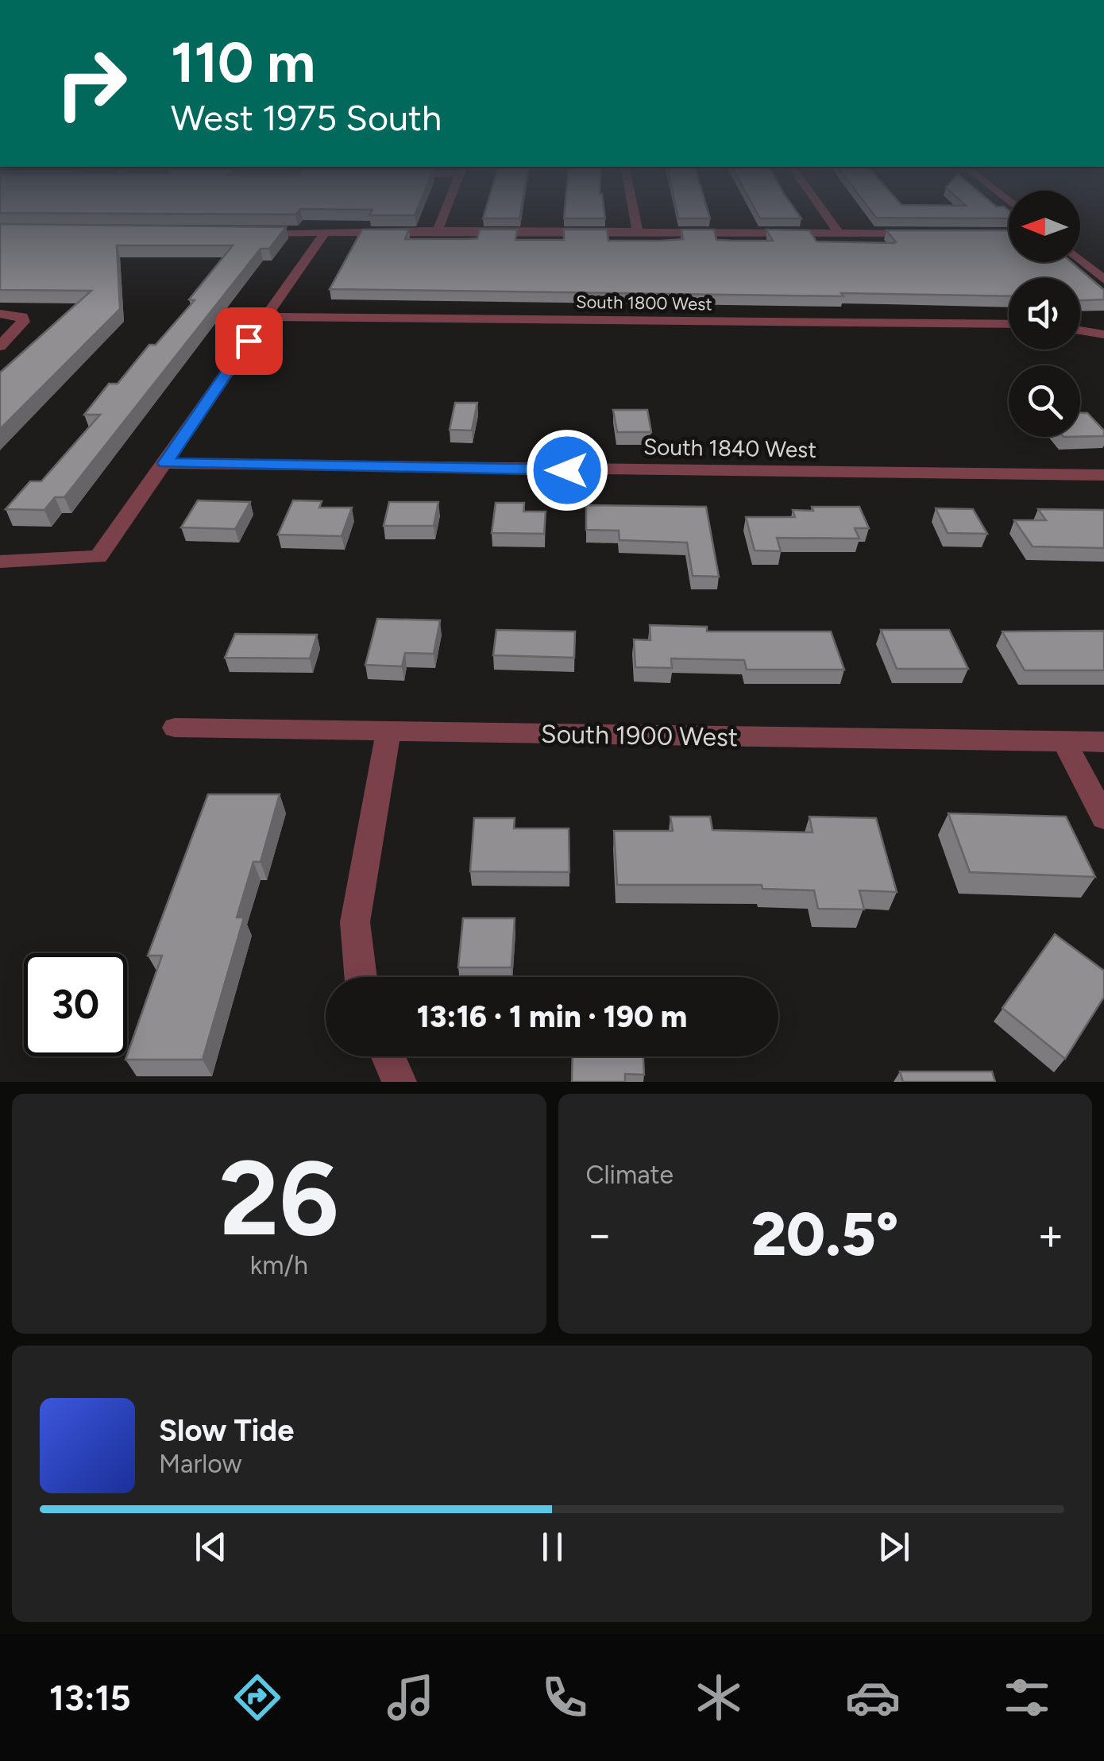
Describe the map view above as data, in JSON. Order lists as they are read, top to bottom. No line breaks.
{"streets":{"street":["South 1800 West","South 1840 West","South 1900 West"]},"north":"left","page":{"turn":["110 m","West 1975 South"],"limit":"30","trip":"13:16 · 1 min · 190 m","tile":[["26","km/h"],"Climate"],"heat":["−","20.5°","+"],"song":["Slow Tide","Marlow"],"tabs":"13:15"}}
